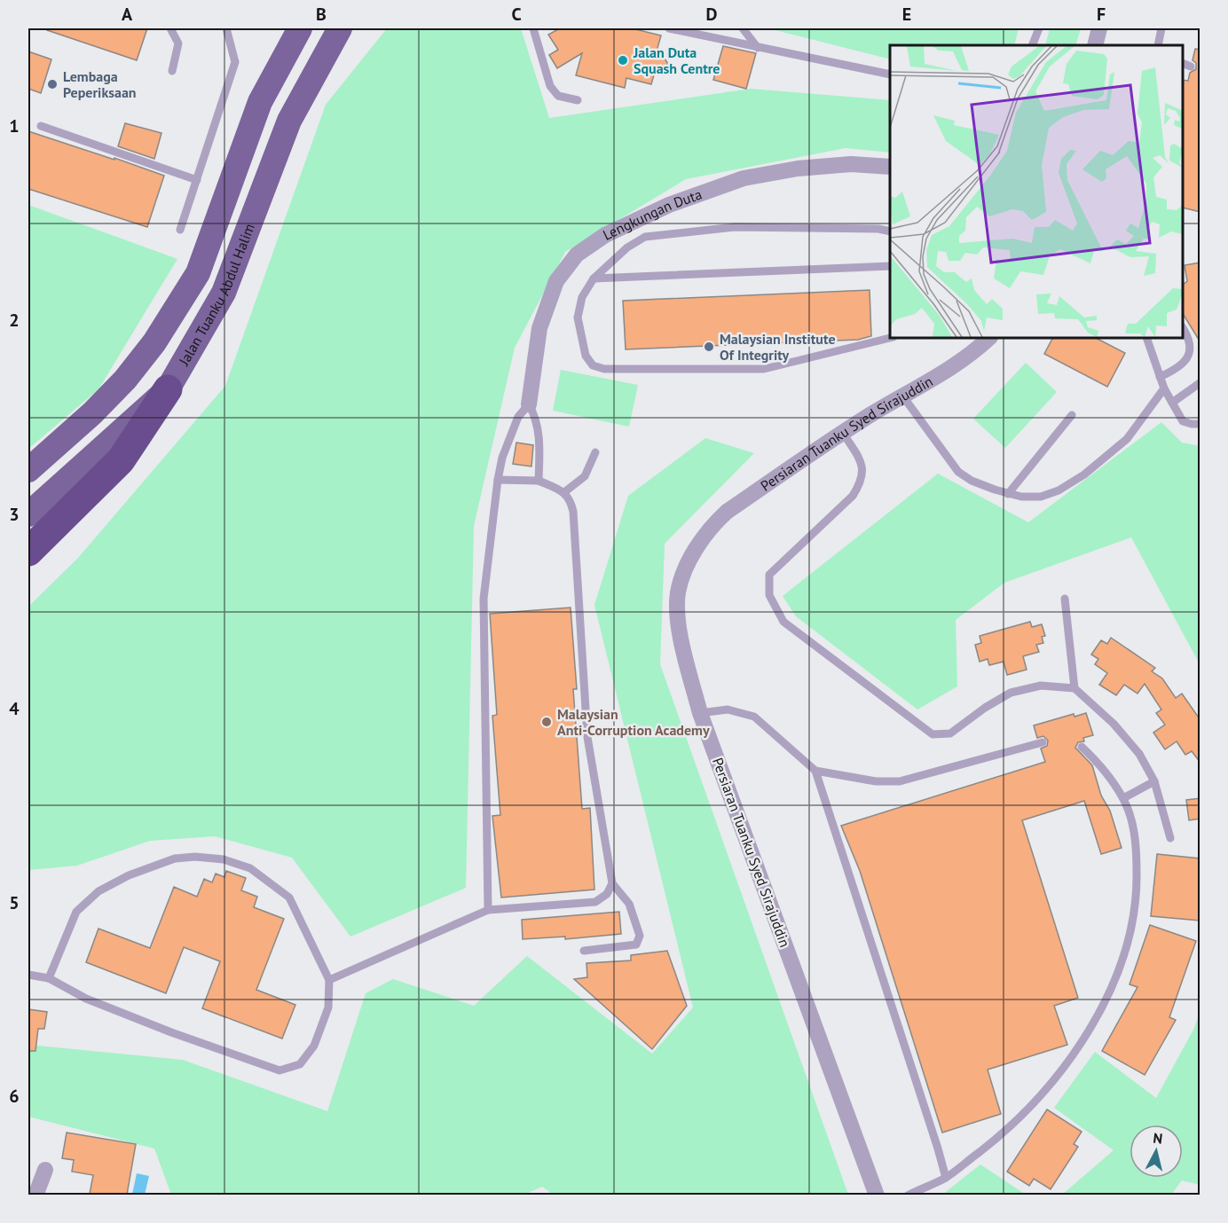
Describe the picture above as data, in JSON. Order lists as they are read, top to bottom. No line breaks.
{"streets":{"main road":["Jalan Tuanku Abdul Halim"],"street":["Lengkungan Duta","Persiaran Tuanku Syed Sirajuddin"]},"places":["Jalan Duta Squash Centre","Lembaga Peperiksaan","Malaysian Institute Of Integrity","Malaysian Anti-Corruption Academy"],"north":"top","grid":{"columns":["A","B","C","D","E","F"],"rows":["1","2","3","4","5","6"]}}
